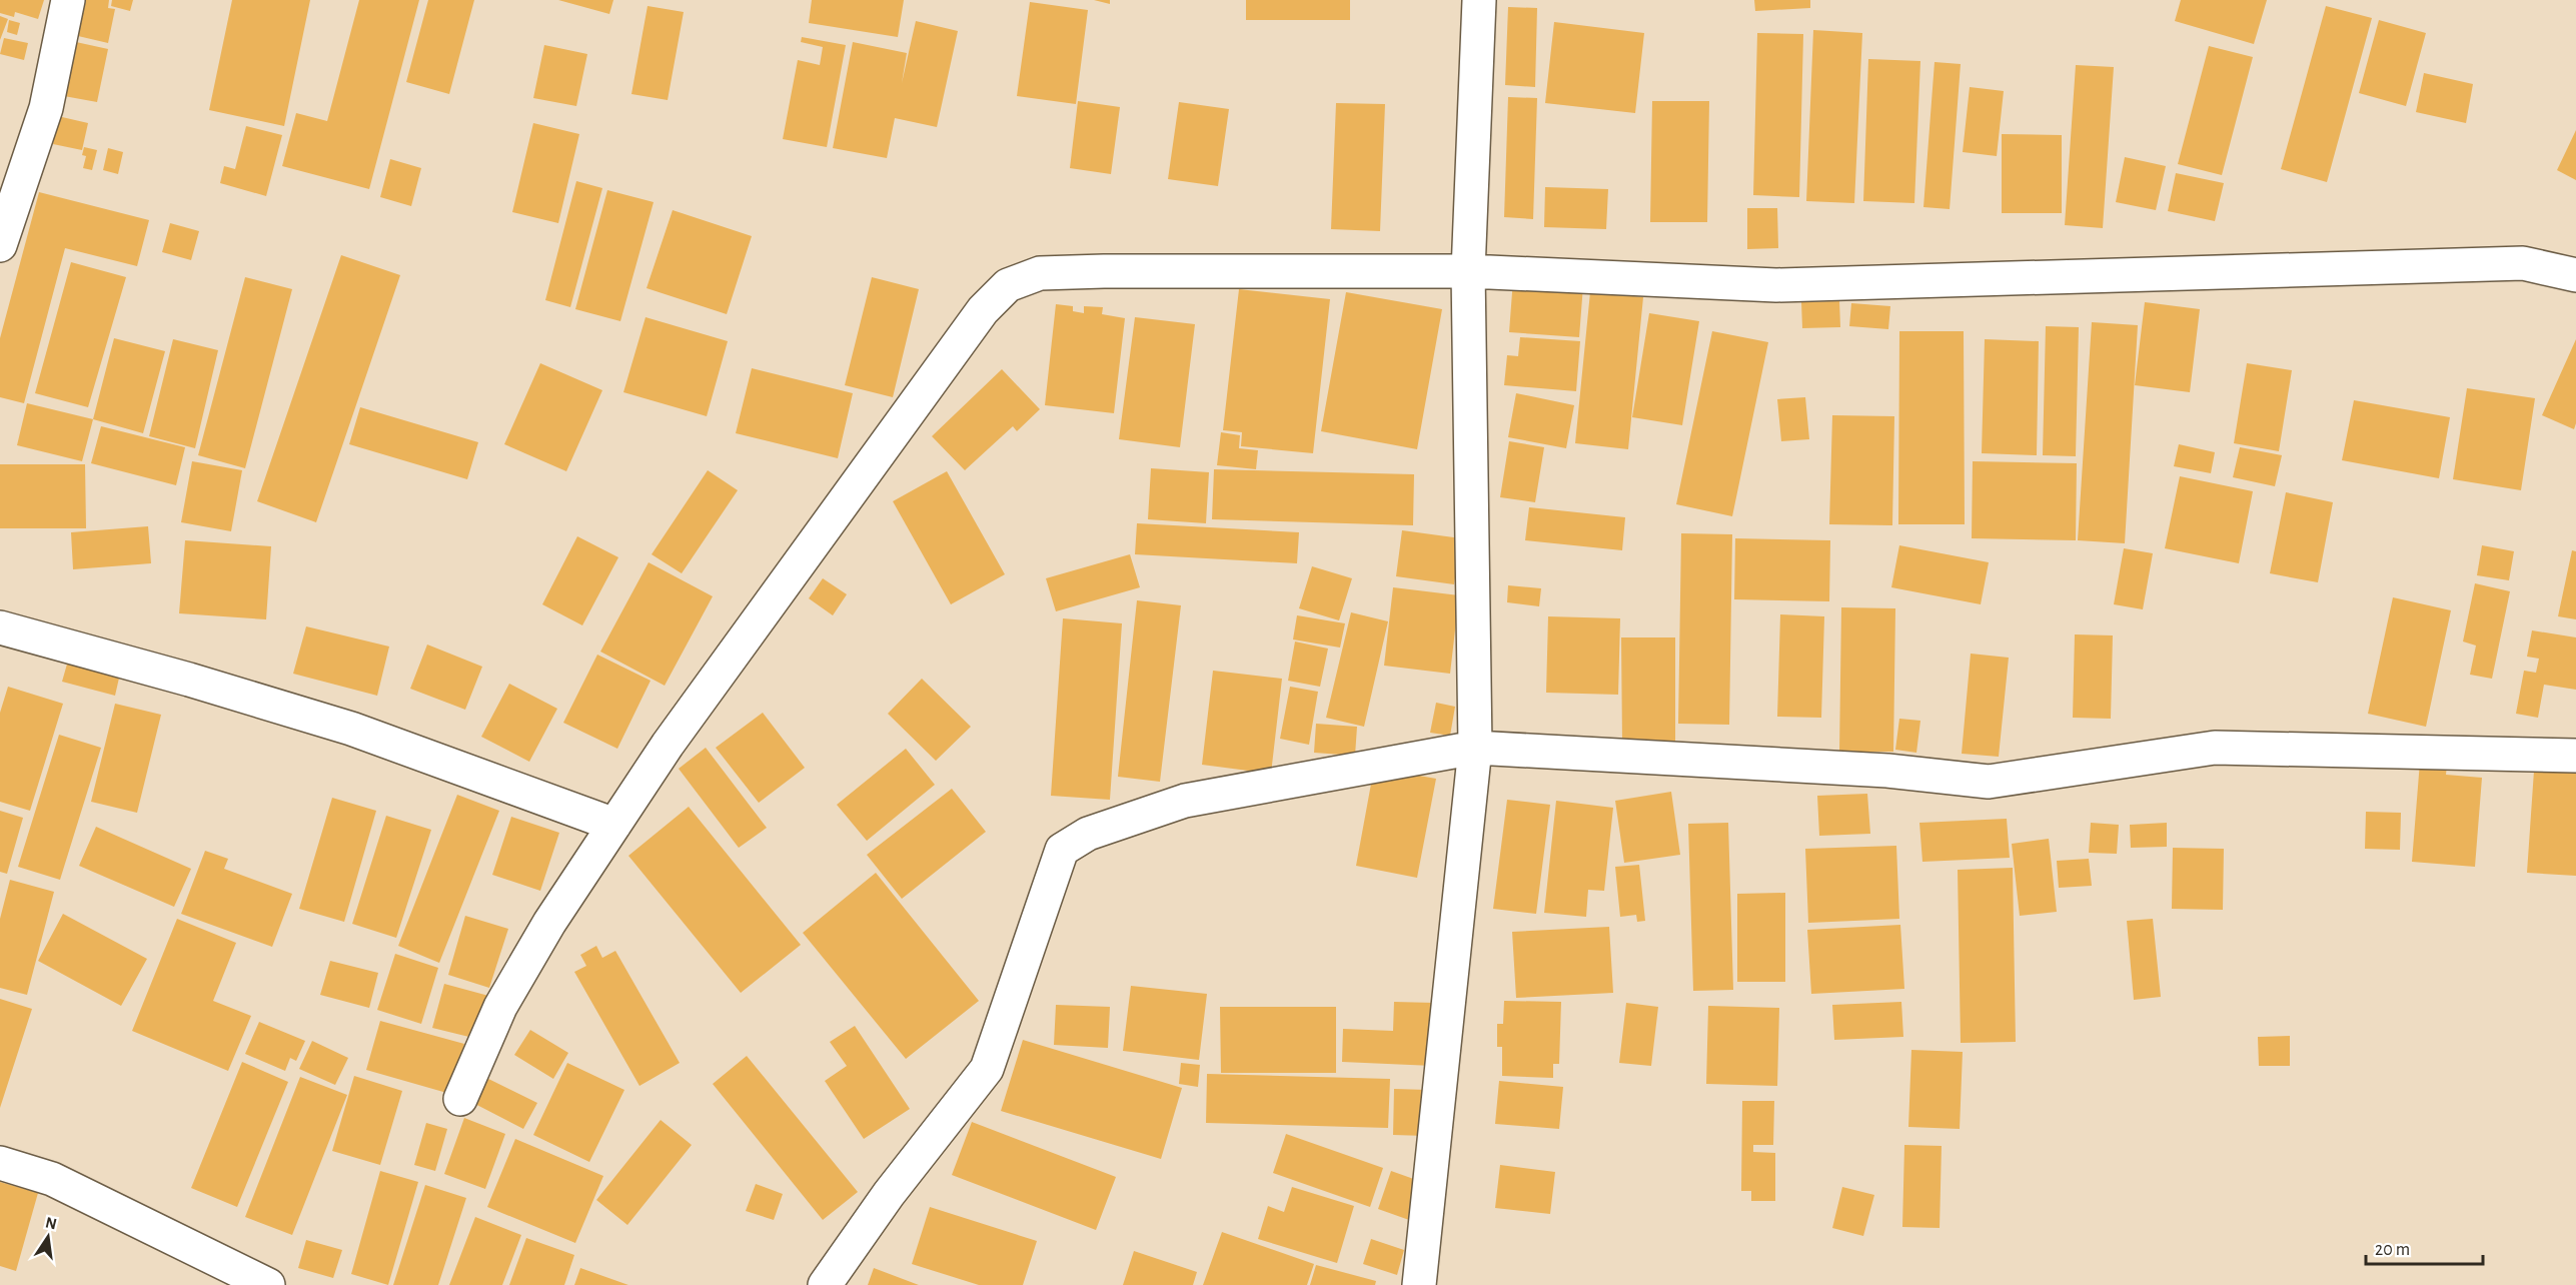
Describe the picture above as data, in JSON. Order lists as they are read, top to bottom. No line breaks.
{"scale_bar":"20 m","north":"top"}
